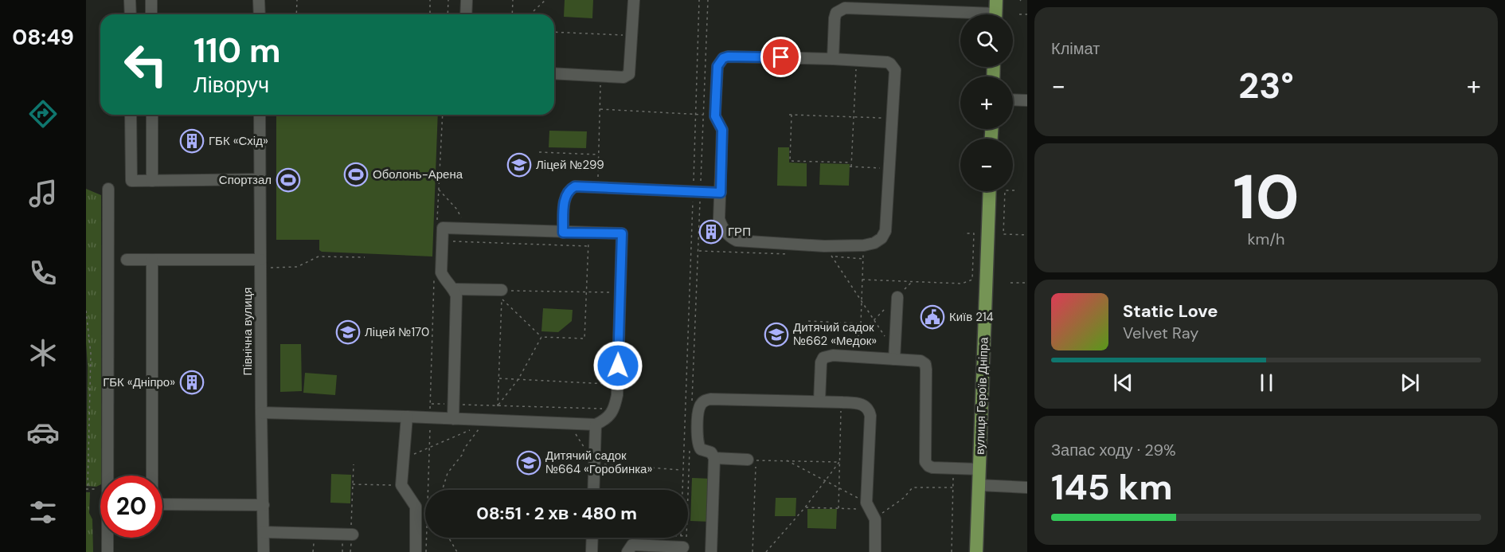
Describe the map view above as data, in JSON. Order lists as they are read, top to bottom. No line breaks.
{"streets":{"main road":["вулиця Героїв Дніпра"],"street":["Північна вулиця"]},"places":{"building":["ГБК «Схід»","ГРП","ГБК «Дніпро»"],"school or university":["Ліцей №299","Ліцей №170","Дитячий садок №662 «Медок»","Дитячий садок №664 «Горобинка»"],"sports":["Оболонь-Арена","Спортзал"],"public building":["Київ 214"]},"page":{"tabs":"08:49","tile":["Клімат",["10","km/h"],["Запас ходу · 29%","145 km"]],"map_buttons":["+","−"],"turn":["110 m","Ліворуч"],"heat":["−","23°","+"],"song":["Static Love","Velvet Ray"],"limit":"20","trip":"08:51 · 2 хв · 480 m"}}
